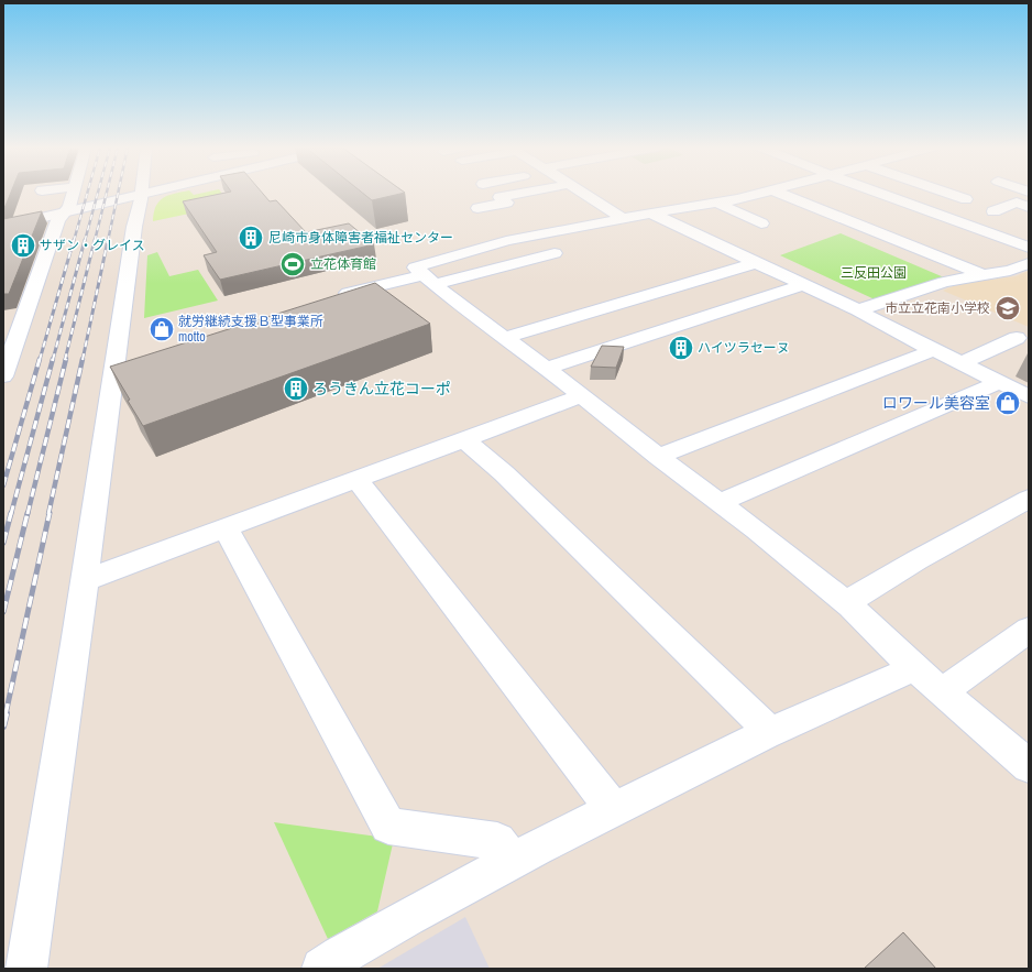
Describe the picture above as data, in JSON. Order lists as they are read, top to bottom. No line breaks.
{"parks":["三反田公園"],"places":{"building":["尼崎市身体障害者福祉センター","サザン・グレイス","ハイツラセーヌ","ろうきん立花コーポ"],"sports":["立花体育館"],"school or university":["市立立花南小学校"],"shop":["就労継続支援Ｂ型事業所 motto","ロワール美容室"]}}
